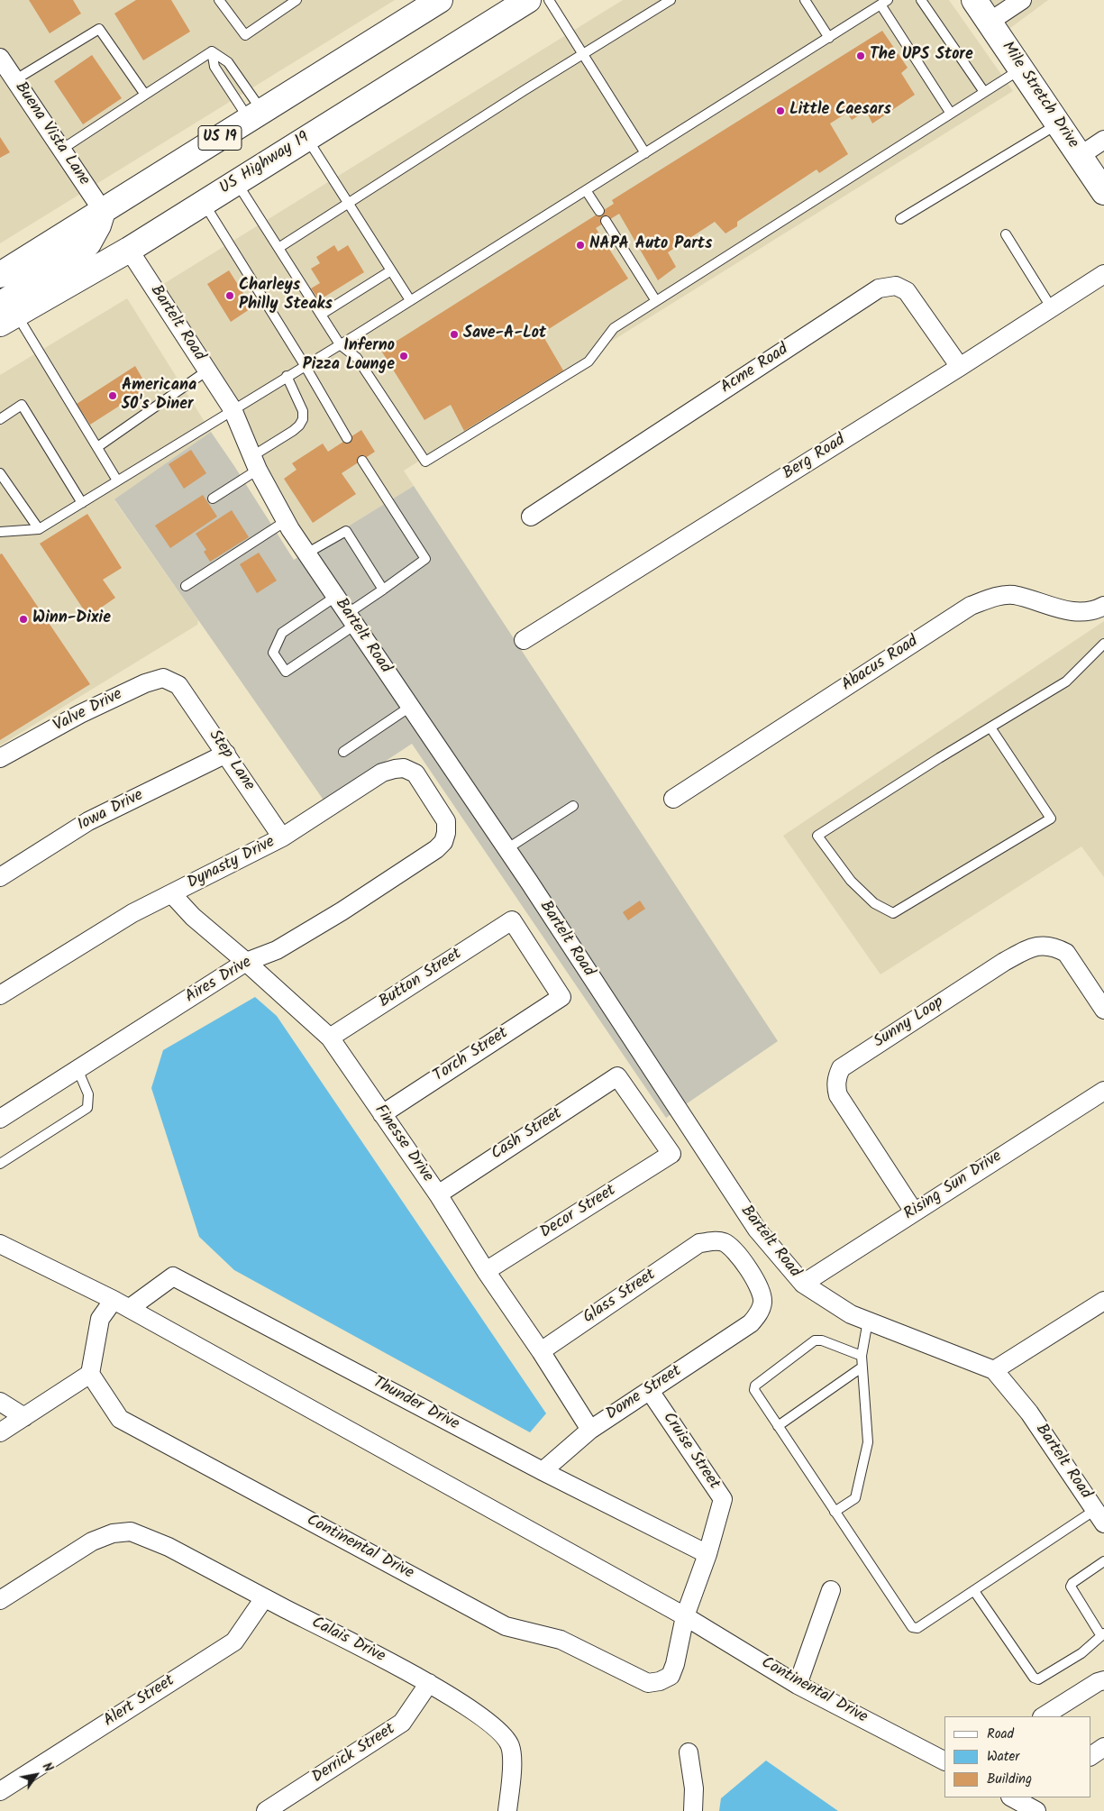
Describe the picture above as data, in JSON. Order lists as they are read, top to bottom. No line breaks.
{"streets":{"main road":["Mile Stretch Drive","US 19","US Highway 19"],"street":["Buena Vista Lane","Bartelt Road","Acme Road","Berg Road","Abacus Road","Valve Drive","Step Lane","Iowa Drive","Dynasty Drive","Button Street","Aires Drive","Sunny Loop","Torch Street","Cash Street","Finesse Drive","Rising Sun Drive","Decor Street","Glass Street","Dome Street","Thunder Drive","Cruise Street","Continental Drive","Calais Drive","Alert Street","Derrick Street"]},"crossings":[["Buena Vista Lane","US 19"],["US Highway 19","Bartelt Road"],["Bartelt Road","Rising Sun Drive"],["Acme Road","Berg Road"],["Valve Drive","Step Lane"],["Step Lane","Iowa Drive"],["Step Lane","Dynasty Drive"],["Dynasty Drive","Aires Drive"],["Dynasty Drive","Finesse Drive"],["Button Street","Torch Street"],["Button Street","Finesse Drive"],["Aires Drive","Finesse Drive"],["Sunny Loop","Rising Sun Drive"],["Torch Street","Finesse Drive"],["Cash Street","Finesse Drive"],["Cash Street","Decor Street"],["Finesse Drive","Decor Street"],["Finesse Drive","Glass Street"],["Finesse Drive","Dome Street"],["Glass Street","Dome Street"],["Dome Street","Thunder Drive"],["Dome Street","Cruise Street"],["Thunder Drive","Cruise Street"],["Thunder Drive","Continental Drive"],["Cruise Street","Continental Drive"],["Calais Drive","Alert Street"],["Calais Drive","Derrick Street"]],"places":["The UPS Store","Little Caesars","NAPA Auto Parts","Charleys Philly Steaks","Save-A-Lot","Inferno Pizza Lounge","Americana 50's Diner","Winn-Dixie"],"legend":["Road","Water","Building"],"north":"top right"}
